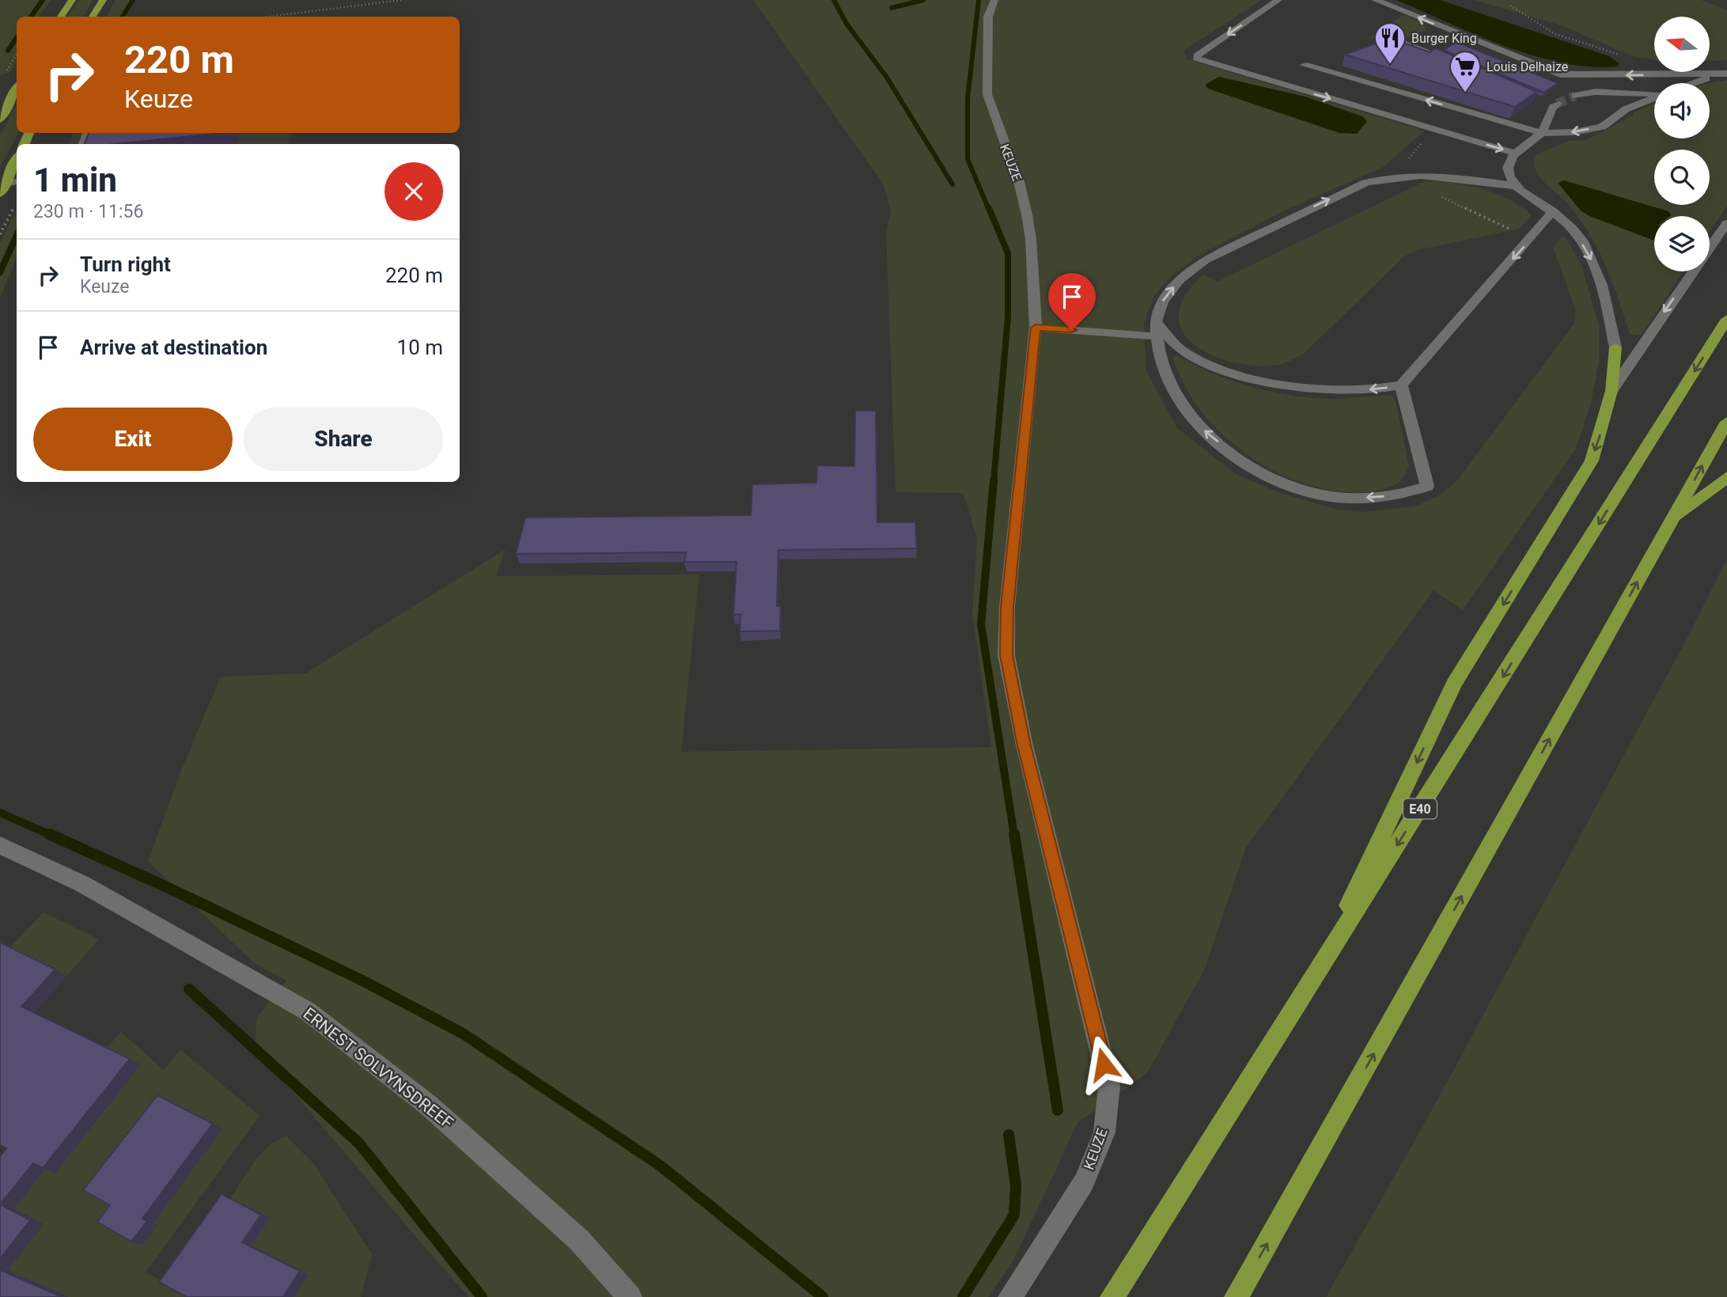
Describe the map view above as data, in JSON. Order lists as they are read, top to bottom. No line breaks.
{"streets":{"highway":["E40"],"street":["KEUZE","ERNEST SOLVYNSDREEF"]},"places":{"restaurant":["Burger King"],"supermarket":["Louis Delhaize"]},"north":"left","page":{"turn":["220 m","Keuze"],"heading":["1 min","230 m · 11:56"],"list":[{"name":"Turn right","note":"Keuze","value":"220 m"},{"name":"Arrive at destination","value":"10 m"}],"buttons":["Exit","Share"]}}
